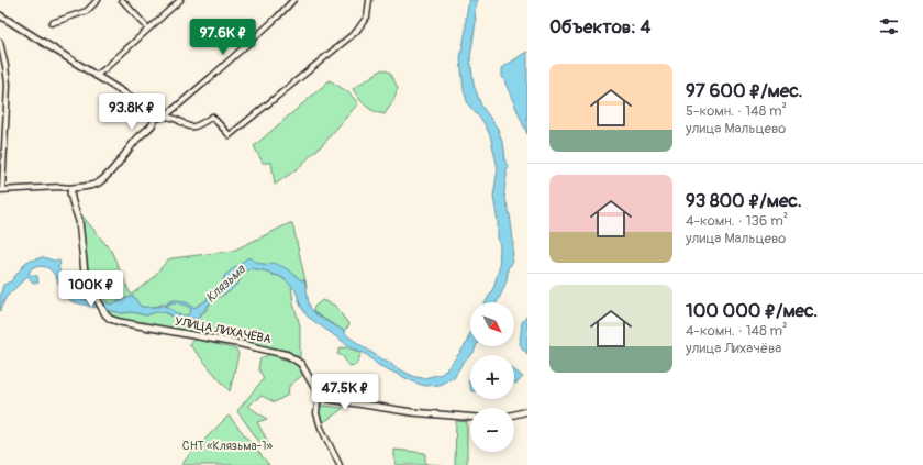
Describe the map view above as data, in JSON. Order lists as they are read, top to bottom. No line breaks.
{"streets":{"street":["УЛИЦА ЛИХАЧЁВА"]},"water":["Клязьма"],"parks":["СНТ «Клязьма-1»"],"north":"bottom right","page":{"heading":"Объектов: 4","price":["97.6K ₽","93.8K ₽","100K ₽","47.5K ₽"],"list":[{"name":"97 600 ₽/мес.","note":"5-комн. · 148 m² · улица Мальцево"},{"name":"93 800 ₽/мес.","note":"4-комн. · 136 m² · улица Мальцево"},{"name":"100 000 ₽/мес.","note":"4-комн. · 148 m² · улица Лихачёва"}],"map_buttons":["+","−"]}}
